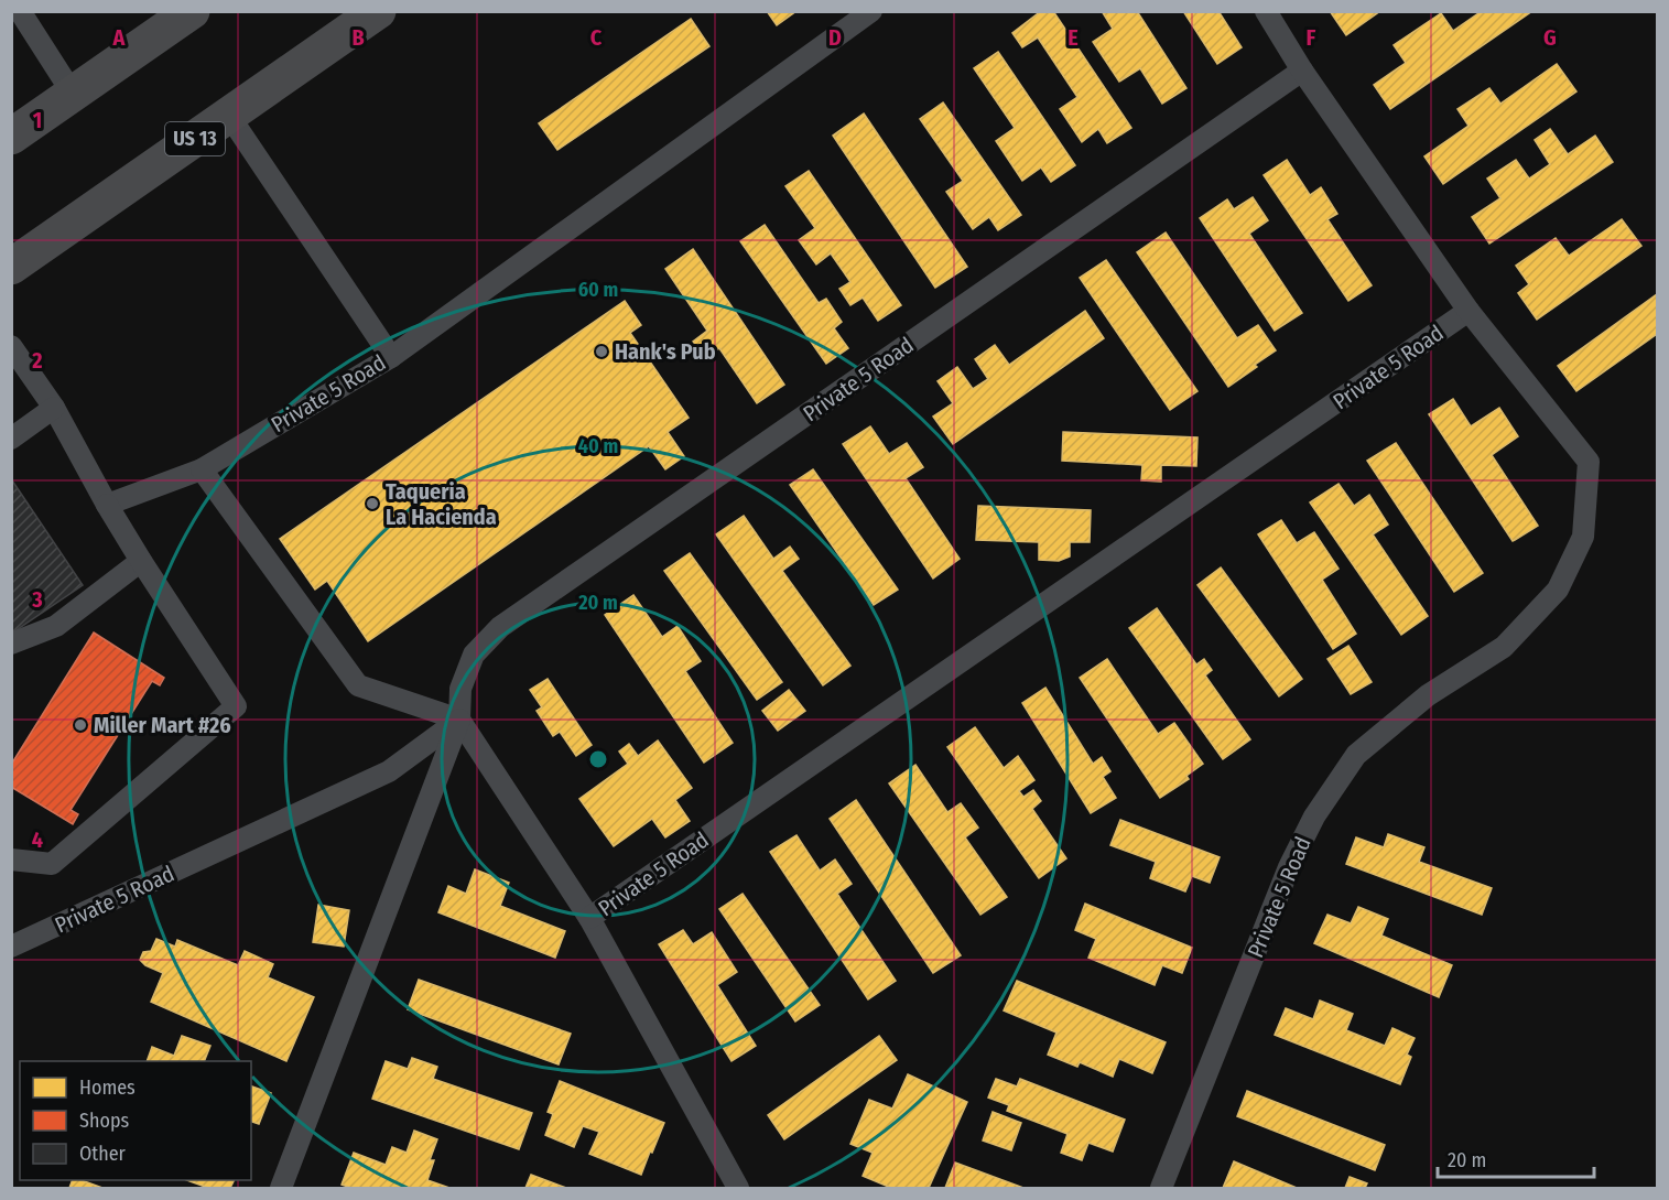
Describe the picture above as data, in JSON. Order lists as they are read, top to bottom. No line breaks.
{"streets":{"main road":["US 13"],"lane":["Private 5 Road"]},"places":["Hank's Pub","Taqueria La Hacienda","Miller Mart #26"],"legend":["Homes","Shops","Other"],"scale_bar":"20 m","grid":{"columns":["A","B","C","D","E","F","G"],"rows":["1","2","3","4"]},"rings":["60 m","40 m","20 m"]}
